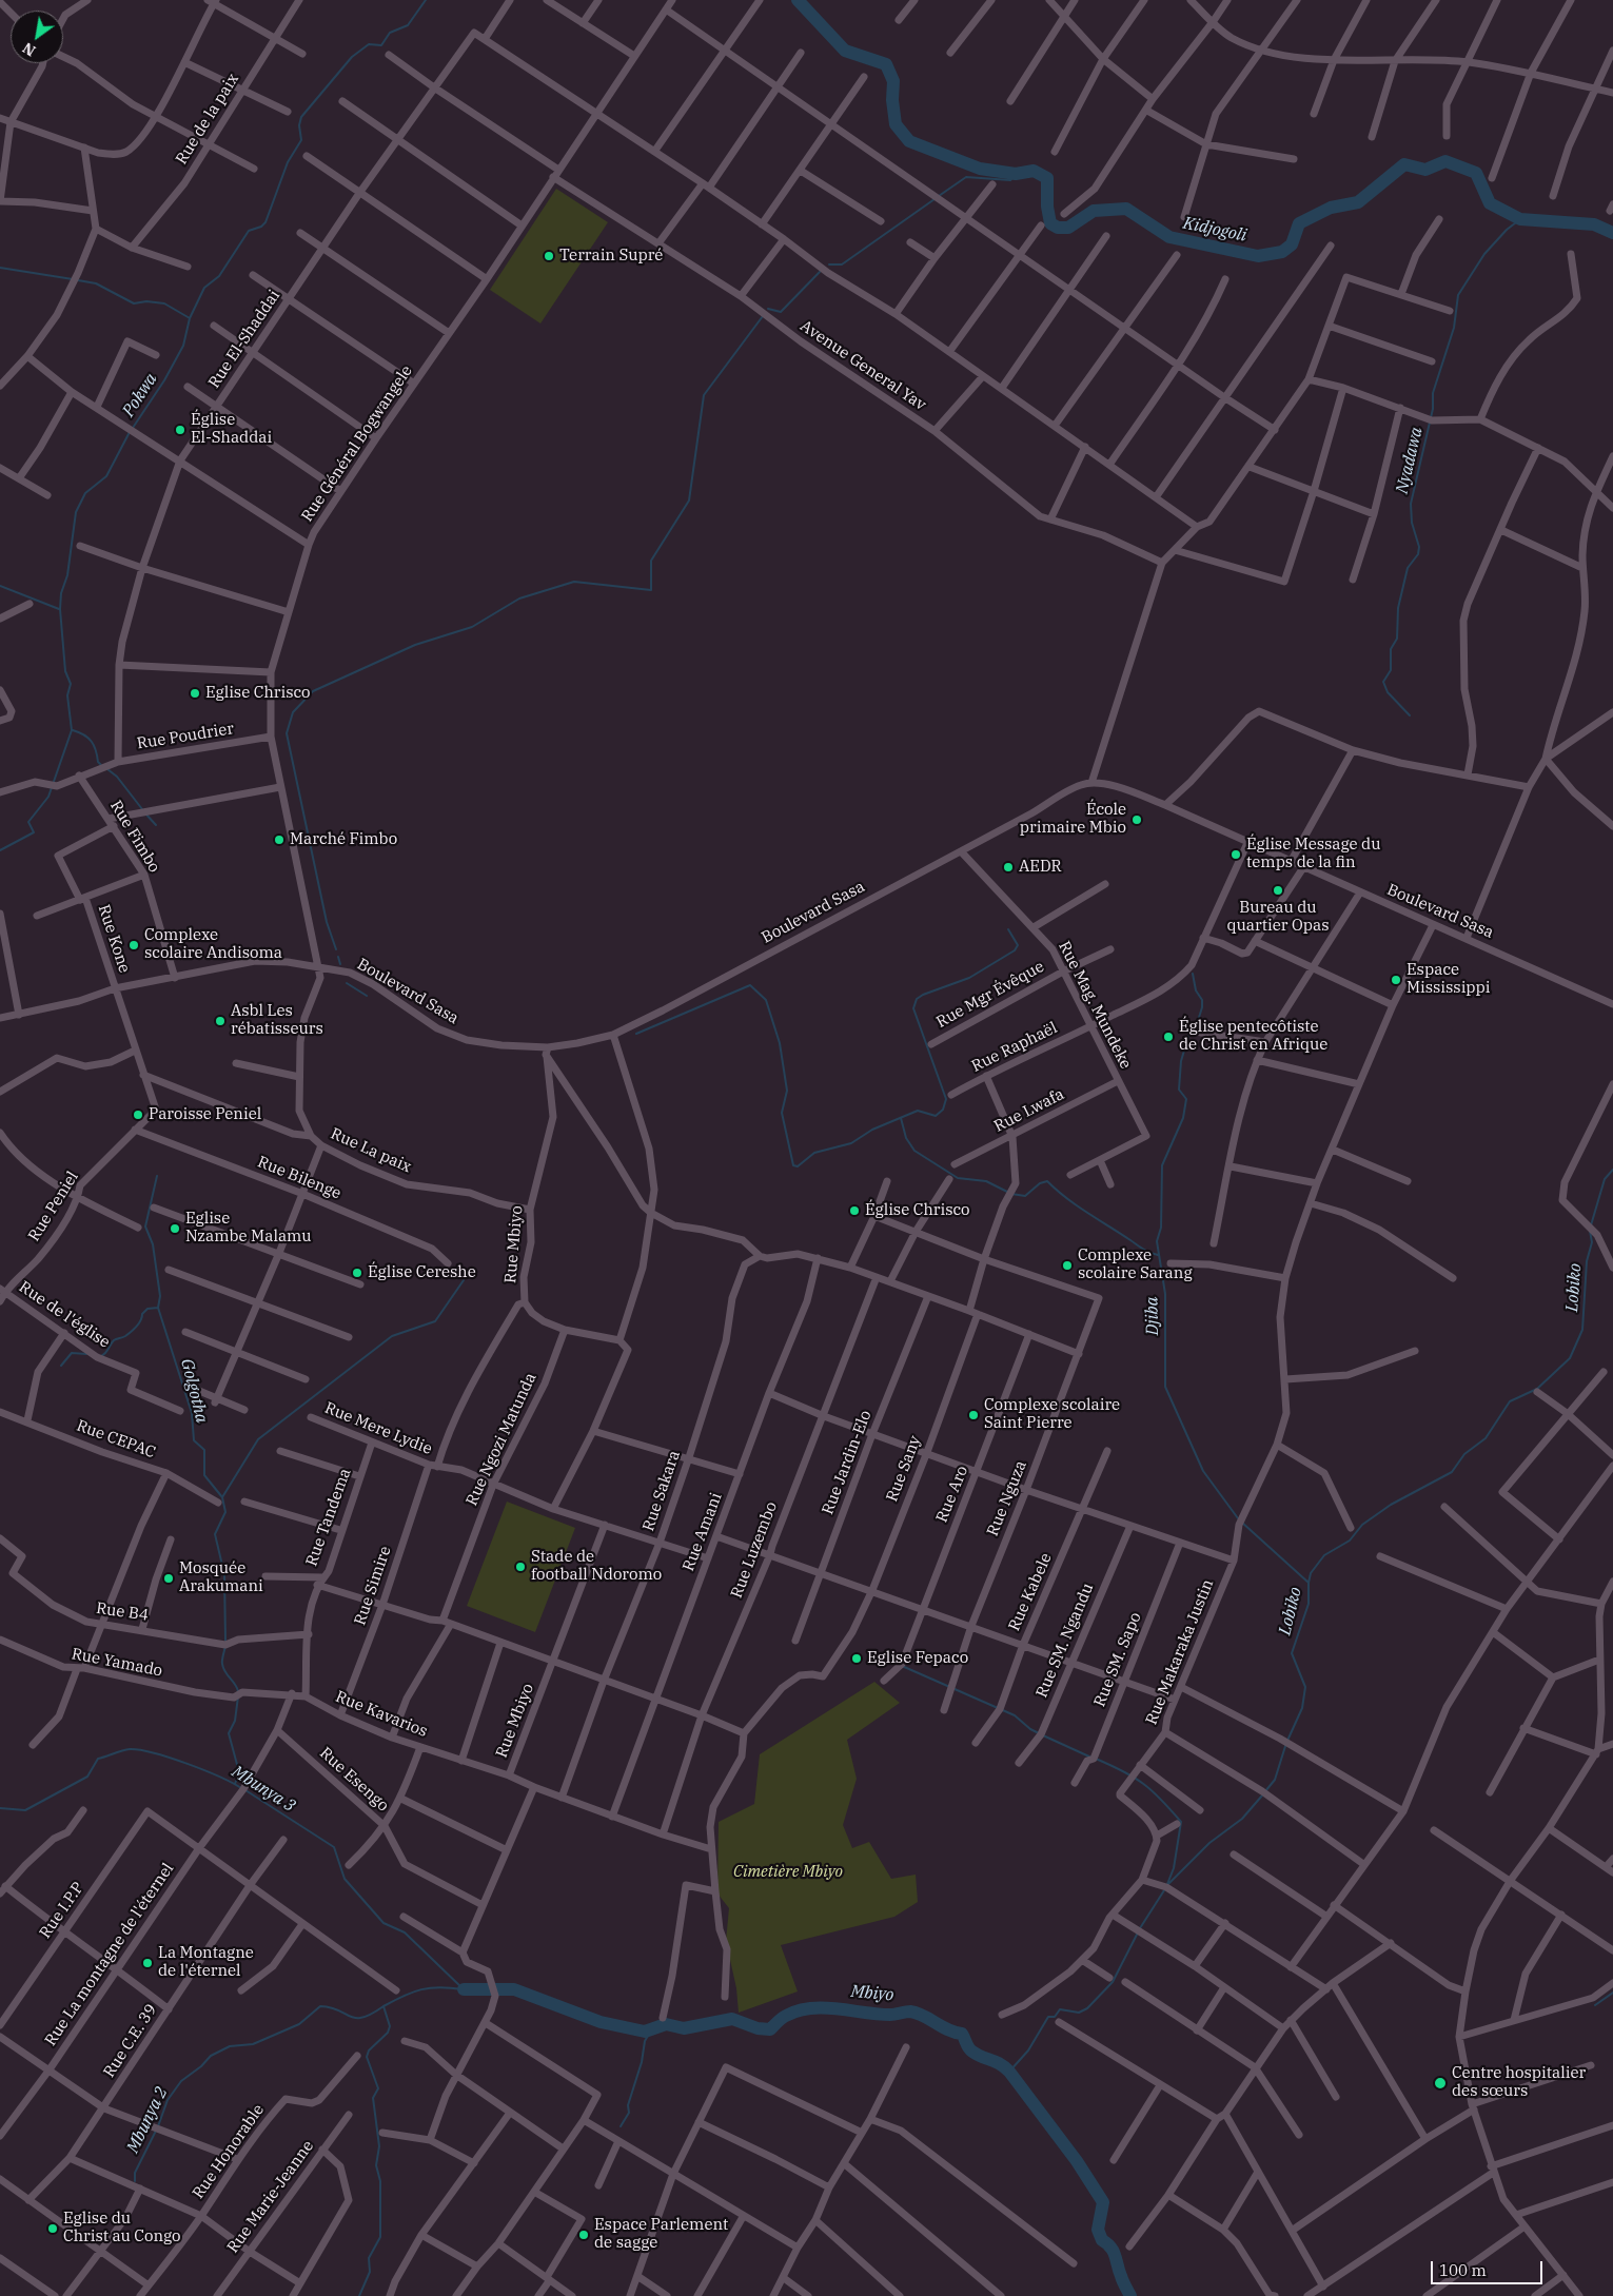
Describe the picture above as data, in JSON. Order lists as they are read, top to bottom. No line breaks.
{"streets":{"street":["Rue de la paix","Rue El-Shaddai","Avenue General Yav","Rue Général Bogwangele","Rue Poudrier","Rue Fimbo","Boulevard Sasa","Rue Kone","Rue Mgr Évêque","Rue Mag. Mundeke","Rue Raphaël","Rue Lwafa","Rue La paix","Rue Bilenge","Rue Peniel","Rue Mbiyo","Rue de l'église","Rue Mere Lydie","Rue CEPAC","Rue Ngozi Matunda","Rue Jardin-Elo","Rue Sany","Rue Sakara","Rue Aro","Rue Nguza","Rue Tandema","Rue Amani","Rue Luzembo","Rue Simire","Rue Kabele","Rue B4","Rue SM. Ngandu","Rue Makaraka Justin","Rue SM. Sapo","Rue Yamado","Rue Kavarios","Rue Esengo","Rue I.P.P","Rue La montagne de l'éternel","Rue C.E. 39","Rue Honorable","Rue Marie-Jeanne"]},"crossings":[["Rue El-Shaddai","Rue Poudrier"],["Avenue General Yav","Rue Général Bogwangele"],["Rue Général Bogwangele","Rue Poudrier"],["Rue Général Bogwangele","Boulevard Sasa"],["Rue Général Bogwangele","Rue La paix"],["Rue Poudrier","Rue Fimbo"],["Rue Fimbo","Boulevard Sasa"],["Rue Fimbo","Rue Kone"],["Boulevard Sasa","Rue Kone"],["Boulevard Sasa","Rue Mag. Mundeke"],["Boulevard Sasa","Rue Raphaël"],["Boulevard Sasa","Rue La paix"],["Boulevard Sasa","Rue Peniel"],["Boulevard Sasa","Rue Mbiyo"],["Boulevard Sasa","Rue Makaraka Justin"],["Rue Kone","Rue Peniel"],["Rue Mgr Évêque","Rue Mag. Mundeke"],["Rue Mag. Mundeke","Rue Raphaël"],["Rue Mag. Mundeke","Rue Lwafa"],["Rue La paix","Rue Mbiyo"],["Rue Bilenge","Rue Peniel"],["Rue Peniel","Rue de l'église"],["Rue Mbiyo","Rue Mere Lydie"],["Rue Mbiyo","Rue Ngozi Matunda"],["Rue Mbiyo","Rue Sakara"],["Rue Mbiyo","Rue Amani"],["Rue Mbiyo","Rue Luzembo"],["Rue Mbiyo","Rue Kavarios"],["Rue Mere Lydie","Rue Ngozi Matunda"],["Rue Mere Lydie","Rue Sakara"],["Rue Mere Lydie","Rue Tandema"],["Rue Mere Lydie","Rue Amani"],["Rue Mere Lydie","Rue Simire"],["Rue Tandema","Rue B4"],["Rue Tandema","Rue Kavarios"],["Rue Simire","Rue Kavarios"],["Rue Yamado","Rue Kavarios"],["Rue Esengo","Rue La montagne de l'éternel"],["Rue I.P.P","Rue La montagne de l'éternel"]],"water":["Kidjogoli","Pokwa","Nyadawa","Lobiko","Djiba","Golgotha","Mbunya 3","Mbiyo","Mbunya 2"],"parks":["Cimetière Mbiyo"],"places":["Terrain Supré","Église El-Shaddai","Eglise Chrisco","École primaire Mbio","Marché Fimbo","Église Message du temps de la fin","AEDR","Bureau du quartier Opas","Complexe scolaire Andisoma","Espace Mississippi","Asbl Les rébatisseurs","Église pentecôtiste de Christ en Afrique","Paroisse Peniel","Église Chrisco","Eglise Nzambe Malamu","Complexe scolaire Sarang","Église Cereshe","Complexe scolaire Saint Pierre","Stade de football Ndoromo","Mosquée Arakumani","Eglise Fepaco","La Montagne de l'éternel","Centre hospitalier des sœurs","Eglise du Christ au Congo","Espace Parlement de sagge"],"scale_bar":"100 m","north":"bottom left"}
